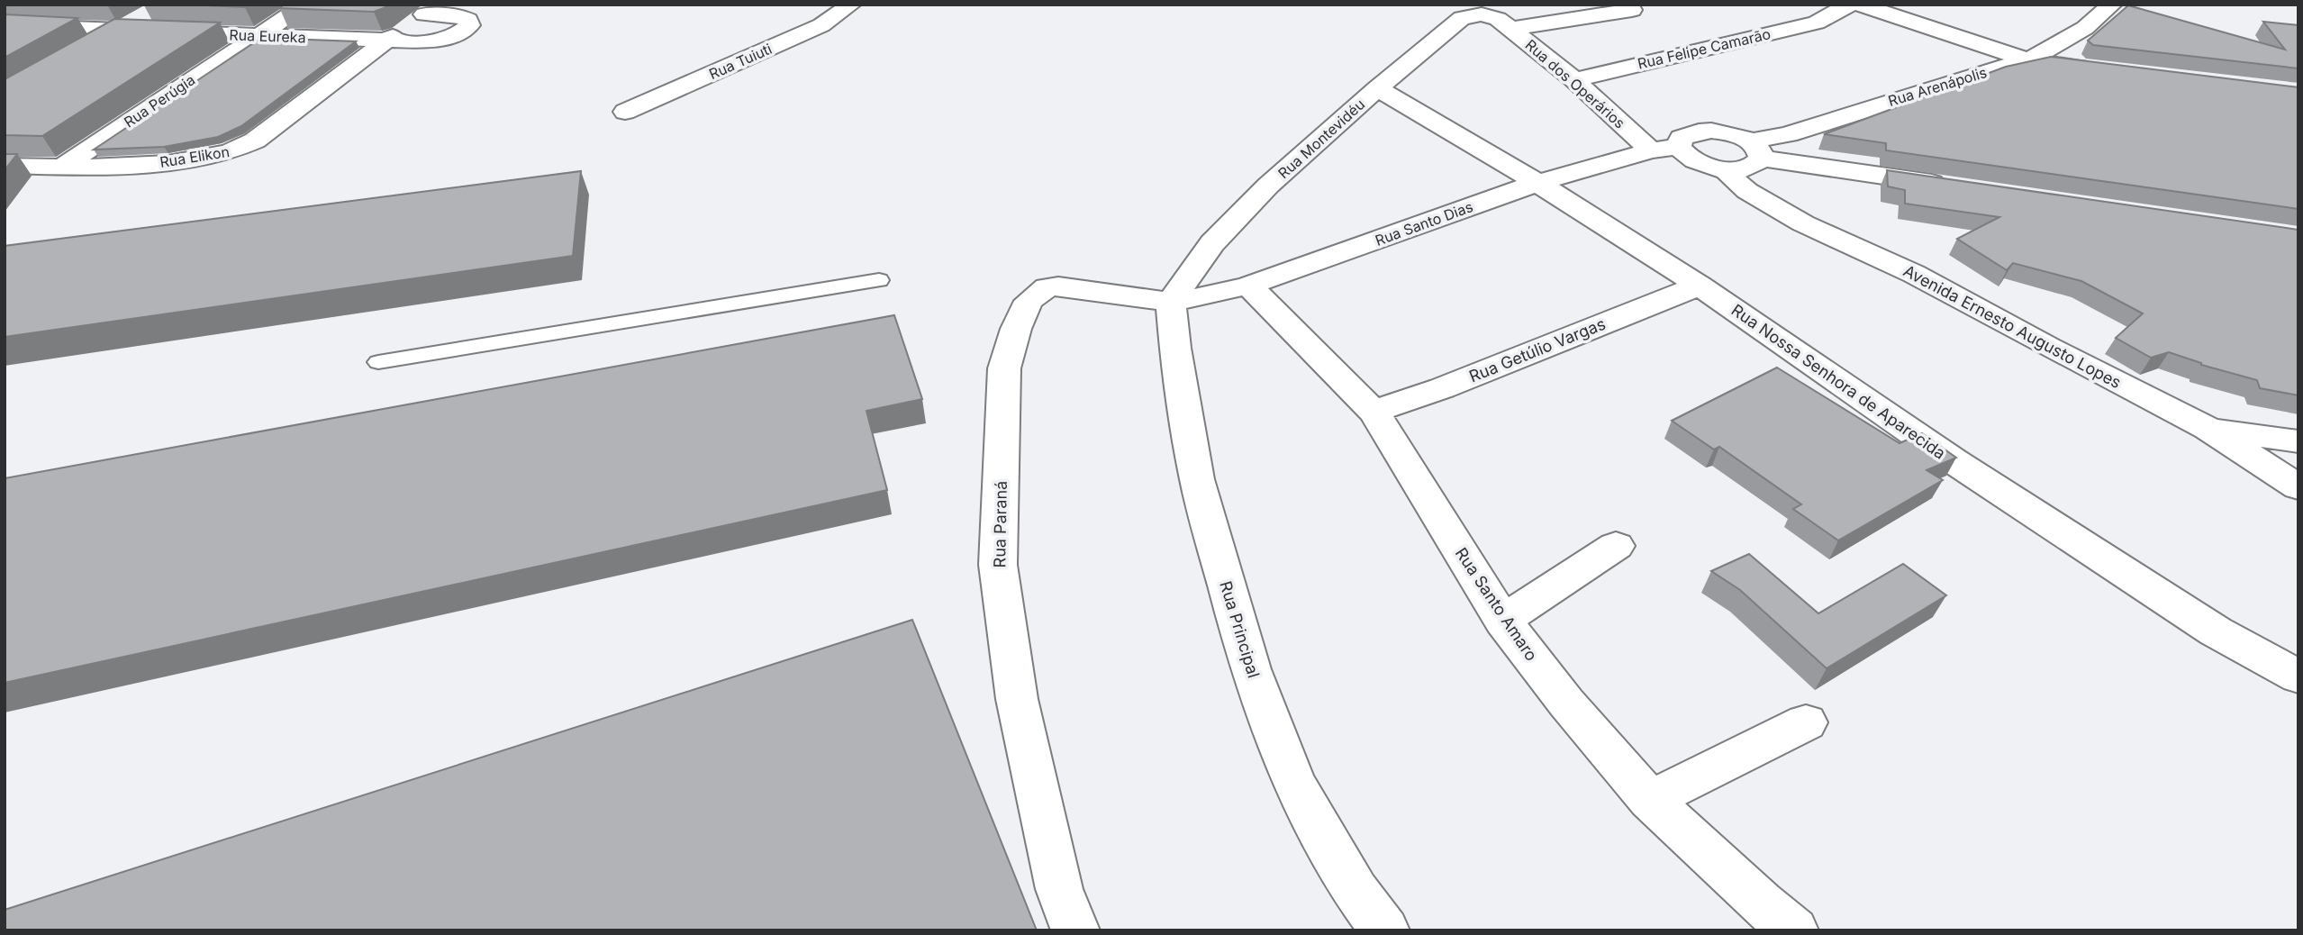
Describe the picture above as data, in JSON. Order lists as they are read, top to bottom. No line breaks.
{"streets":{"street":["Rua Eureka","Rua Felipe Camarão","Rua Tuiuti","Rua dos Operários","Rua Arenápolis","Rua Perúgia","Rua Montevidéu","Rua Elikon","Rua Santo Dias","Avenida Ernesto Augusto Lopes","Rua Getúlio Vargas","Rua Nossa Senhora de Aparecida","Rua Paraná","Rua Santo Amaro","Rua Principal"]},"crossings":[["Rua Eureka","Rua Perúgia"],["Rua Eureka","Rua Elikon"],["Rua Felipe Camarão","Rua dos Operários"],["Rua dos Operários","Rua Montevidéu"],["Rua dos Operários","Rua Santo Dias"],["Rua Arenápolis","Avenida Ernesto Augusto Lopes"],["Rua Perúgia","Rua Elikon"],["Rua Montevidéu","Rua Santo Dias"],["Rua Montevidéu","Rua Nossa Senhora de Aparecida"],["Rua Montevidéu","Rua Paraná"],["Rua Montevidéu","Rua Principal"],["Rua Santo Dias","Rua Nossa Senhora de Aparecida"],["Rua Santo Dias","Rua Paraná"],["Rua Santo Dias","Rua Santo Amaro"],["Rua Santo Dias","Rua Principal"],["Rua Getúlio Vargas","Rua Nossa Senhora de Aparecida"],["Rua Getúlio Vargas","Rua Santo Amaro"],["Rua Paraná","Rua Principal"]]}
